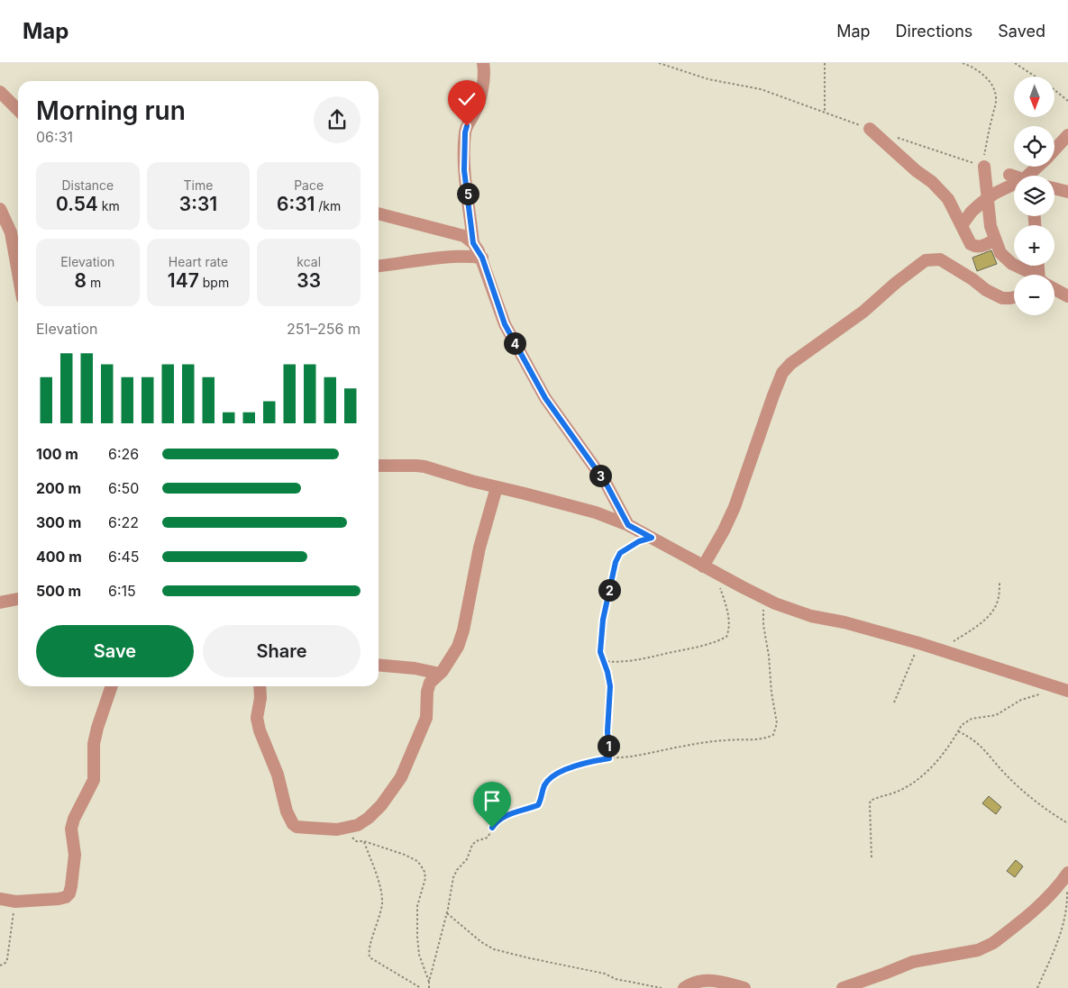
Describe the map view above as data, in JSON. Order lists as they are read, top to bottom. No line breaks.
{"north":"bottom","page":{"header":"Map","nav":["Map","Directions","Saved"],"map_buttons":["+","−"],"heading":["Morning run","06:31"],"stats":[["Distance","0.54 km"],["Time","3:31"],["Pace","6:31 /km"],["Elevation","8 m"],["Heart rate","147 bpm"],["kcal","33"]],"pins":["5","4","3","2","1"],"chart":["Elevation","251–256 m"],"list":[{"name":"100 m","note":"6:26"},{"name":"200 m","note":"6:50"},{"name":"300 m","note":"6:22"},{"name":"400 m","note":"6:45"},{"name":"500 m","note":"6:15"}],"buttons":["Save","Share"]}}
